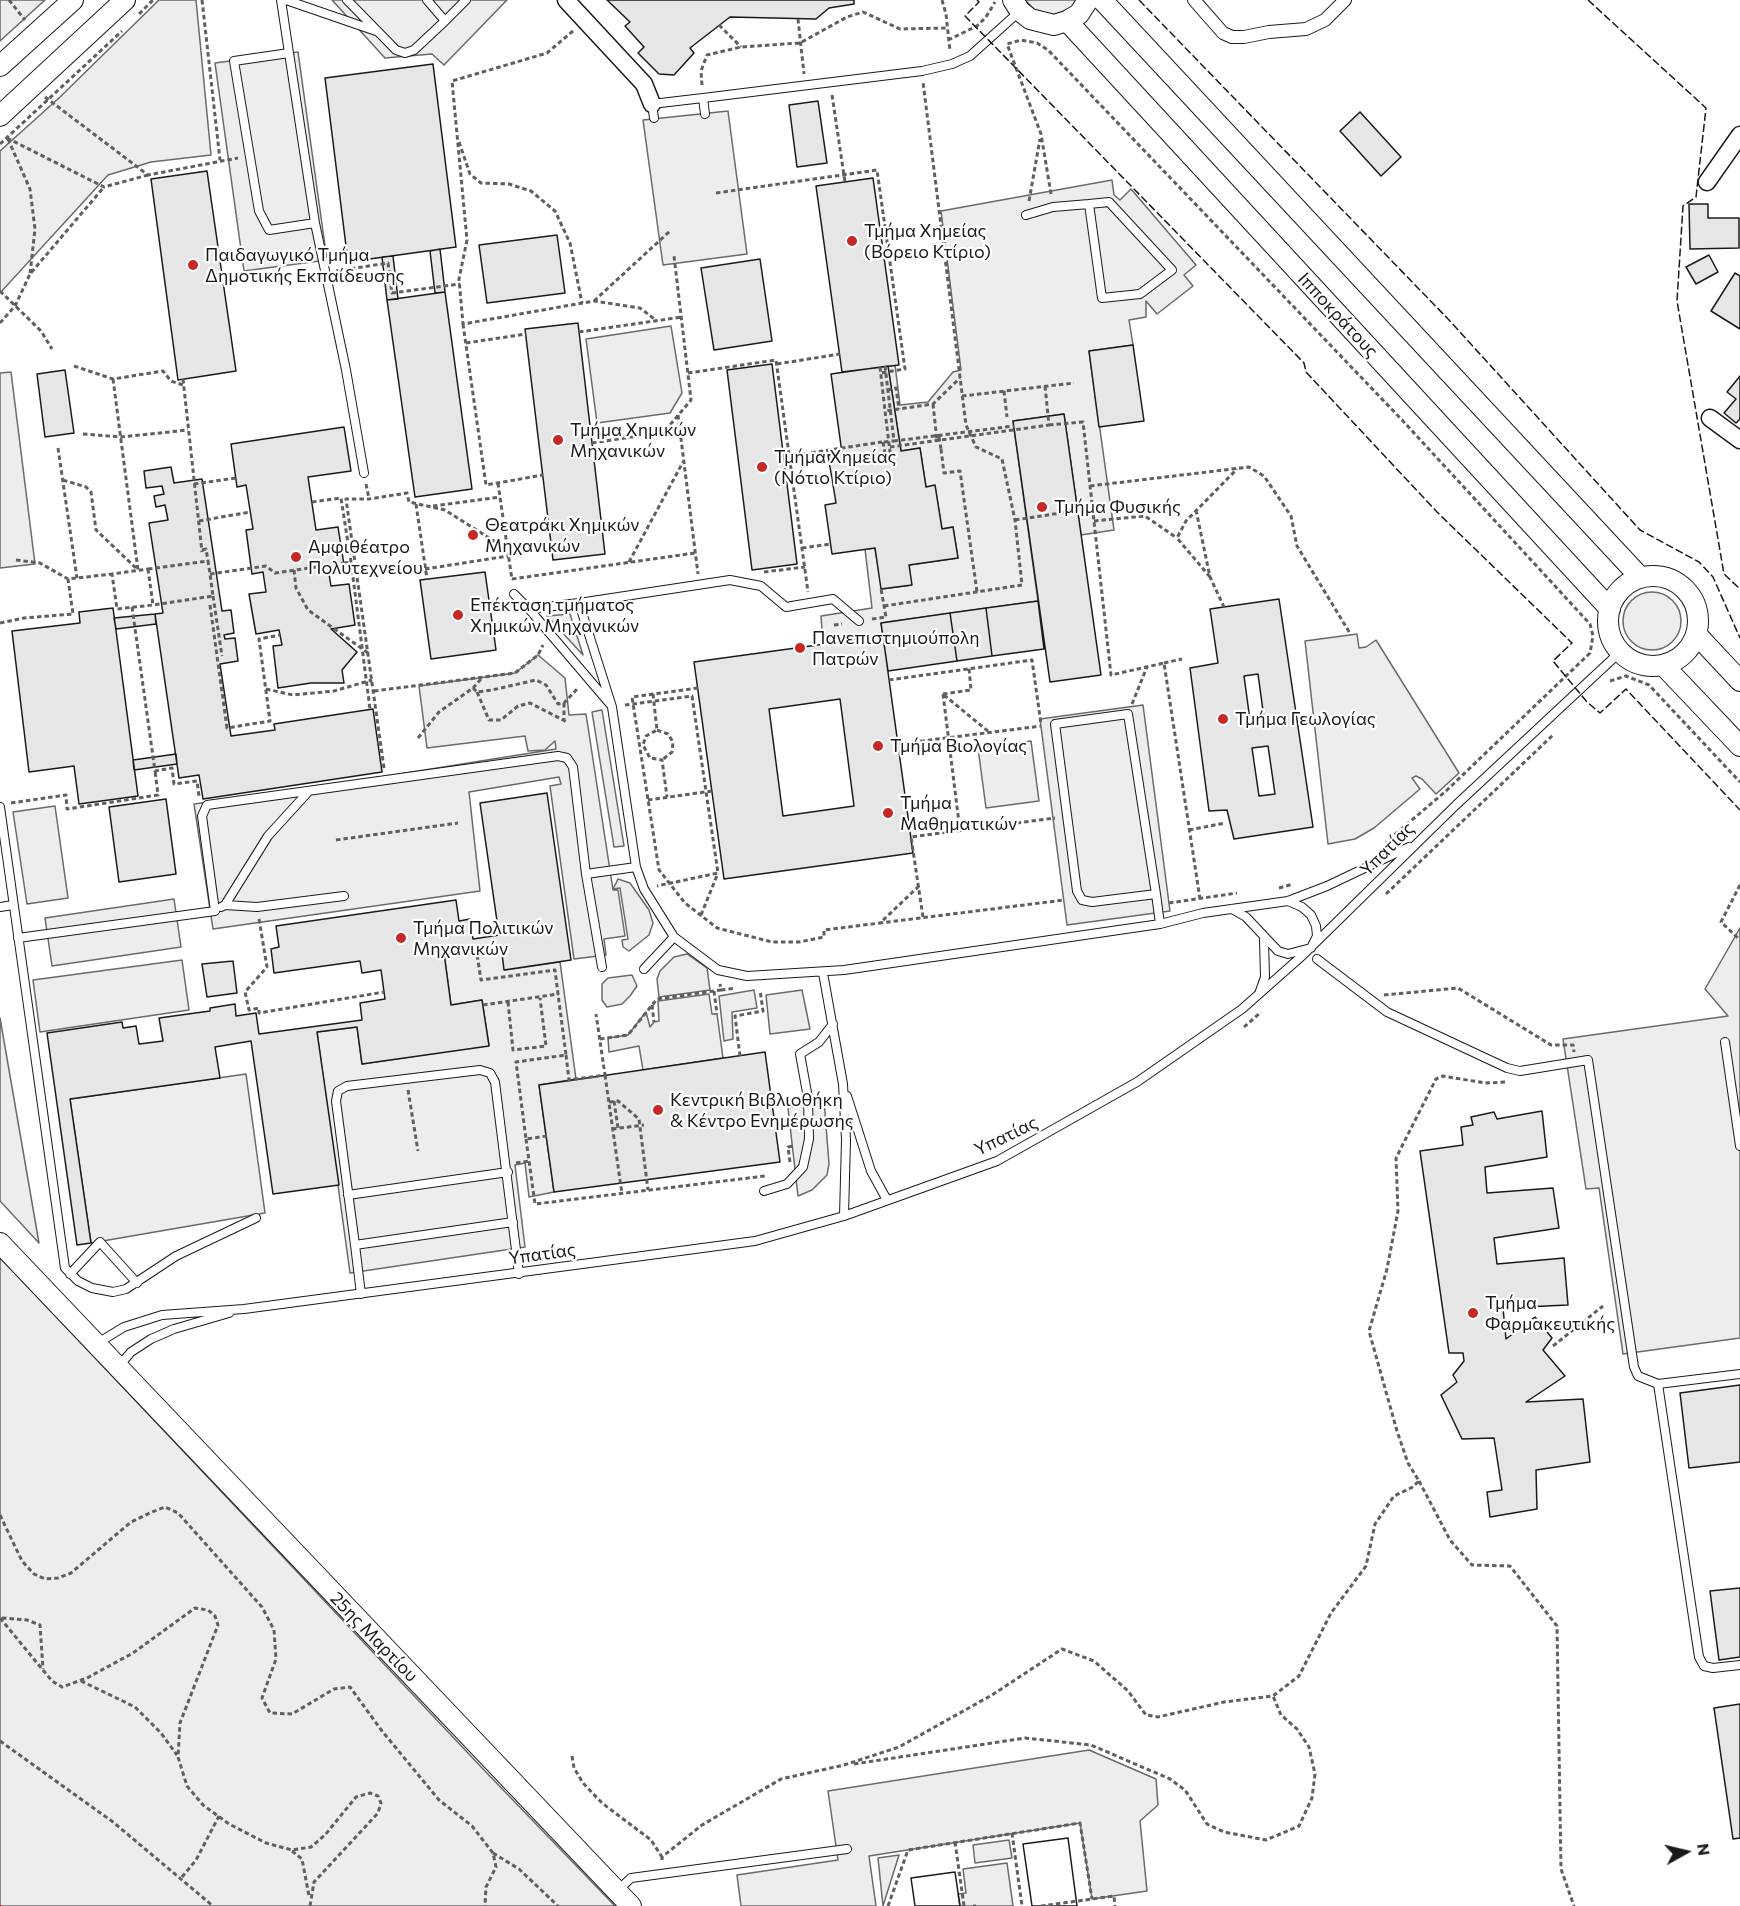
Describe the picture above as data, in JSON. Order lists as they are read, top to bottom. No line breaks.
{"streets":{"street":["Ιπποκράτους","25ης Μαρτίου"],"lane":["Υπατίας"]},"crossings":[["Ιπποκράτους","Υπατίας"],["Υπατίας","25ης Μαρτίου"]],"places":["Τμήμα Xημείας (Βόρειο Κτίριο)","Παιδαγωγικό Τμήμα Δημοτικής Εκπαίδευσης","Τμήμα Χημικών Μηχανικών","Τμήμα Χημείας (Νότιο Κτίριο)","Τμήμα Φυσικής","Θεατράκι Χημικών Μηχανικών","Αμφιθέατρο Πολυτεχνείου","Επέκταση τμήματος Χημικών Μηχανικών","Πανεπιστημιούπολη Πατρών","Τμήμα Γεωλογίας","Τμήμα Βιολογίας","Τμήμα Μαθηματικών","Τμήμα Πολιτικών Μηχανικών","Κεντρική Βιβλιοθήκη & Κέντρο Ενημέρωσης","Τμήμα Φαρμακευτικής"],"north":"right"}
